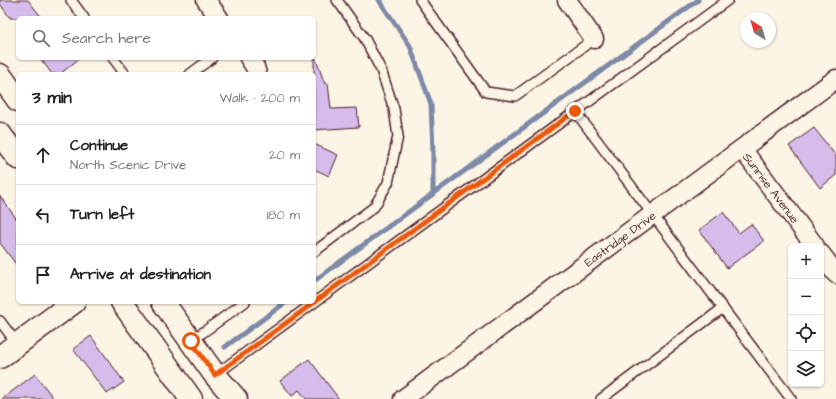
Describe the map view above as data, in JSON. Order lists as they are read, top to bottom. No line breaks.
{"streets":{"street":["Sunrise Avenue","Eastridge Drive"]},"crossings":[["Sunrise Avenue","Eastridge Drive"]],"north":"top left","page":{"search":"Search here","heading":["3 min","Walk · 200 m"],"list":[["Continue","North Scenic Drive","20 m"],["Turn left","180 m"],"Arrive at destination"],"map_buttons":["+","−"]}}
